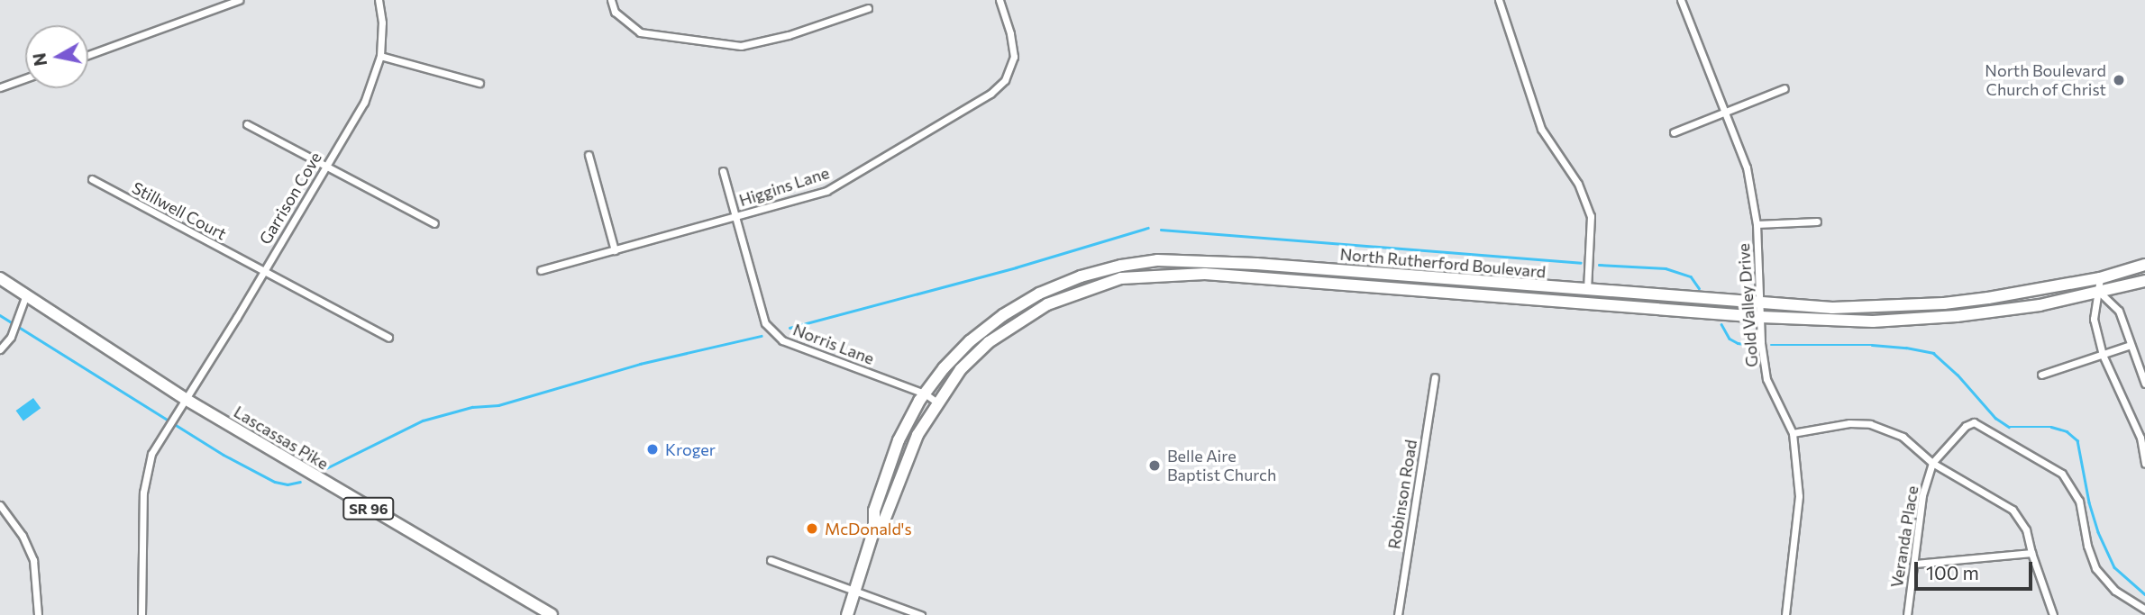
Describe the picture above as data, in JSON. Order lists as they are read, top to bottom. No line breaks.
{"streets":{"main road":["North Rutherford Boulevard","Lascassas Pike","SR 96"],"street":["Higgins Lane","Garrison Cove","Stillwell Court","Gold Valley Drive","Norris Lane","Robinson Road","Veranda Place"]},"crossings":[["Higgins Lane","Norris Lane"],["Garrison Cove","Stillwell Court"],["Garrison Cove","Lascassas Pike"],["North Rutherford Boulevard","Gold Valley Drive"],["North Rutherford Boulevard","Norris Lane"]],"places":["North Boulevard Church of Christ","Kroger","Belle Aire Baptist Church","McDonald's"],"scale_bar":"100 m","north":"left"}
